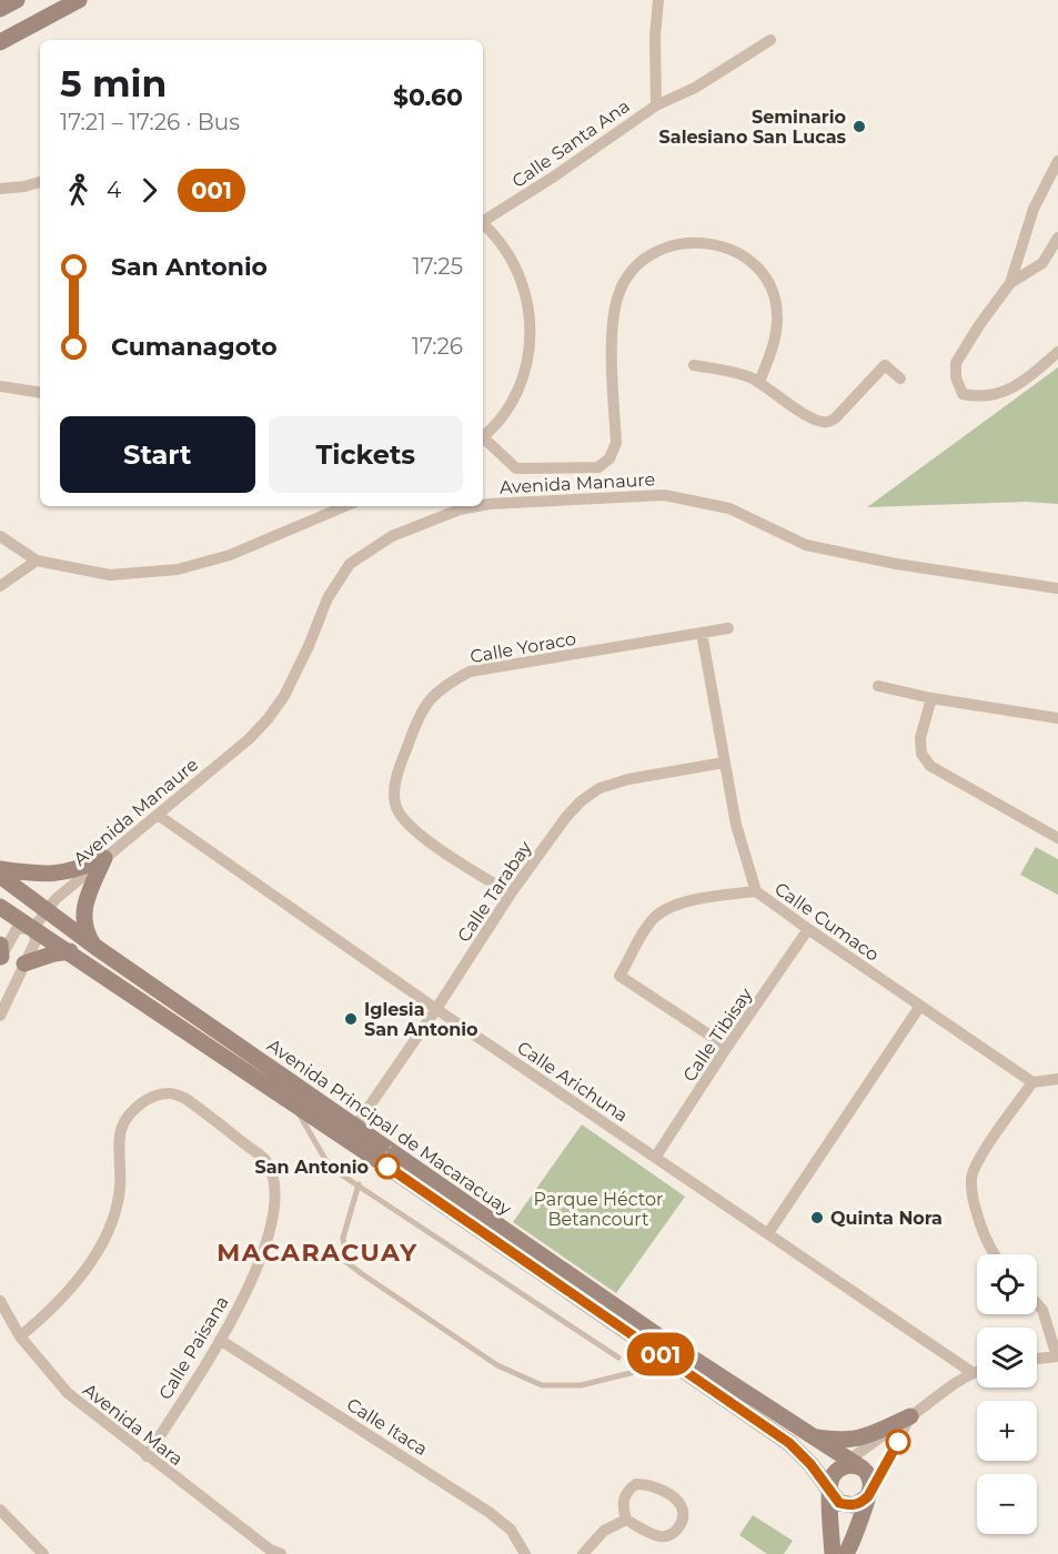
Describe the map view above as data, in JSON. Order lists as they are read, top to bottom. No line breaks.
{"streets":{"street":["Calle Santa Ana","Avenida Manaure","Calle Yoraco","Calle Tarabay","Calle Cumaco","Calle Tibisay","Calle Arichuna","Avenida Principal de Macaracuay","Calle Paisana","Avenida Mara","Calle Itaca"]},"crossings":[["Avenida Manaure","Calle Arichuna"],["Avenida Manaure","Avenida Principal de Macaracuay"],["Calle Yoraco","Calle Tarabay"],["Calle Yoraco","Calle Cumaco"],["Calle Tarabay","Calle Cumaco"],["Calle Tarabay","Calle Arichuna"],["Calle Tarabay","Avenida Principal de Macaracuay"],["Calle Cumaco","Calle Tibisay"],["Calle Tibisay","Calle Arichuna"],["Calle Paisana","Avenida Mara"],["Calle Paisana","Calle Itaca"]],"districts":["MACARACUAY"],"parks":["Parque Héctor Betancourt"],"places":["Seminario Salesiano San Lucas","Iglesia San Antonio","San Antonio","Quinta Nora"],"lines":["bus line 001"],"page":{"on_map":"001","heading":["5 min","17:21 – 17:26 · Bus","$0.60"],"legs":["4","001"],"list":[{"name":"San Antonio","value":"17:25"},{"name":"Cumanagoto","value":"17:26"}],"buttons":["Start","Tickets"],"map_buttons":["+","−"]}}
